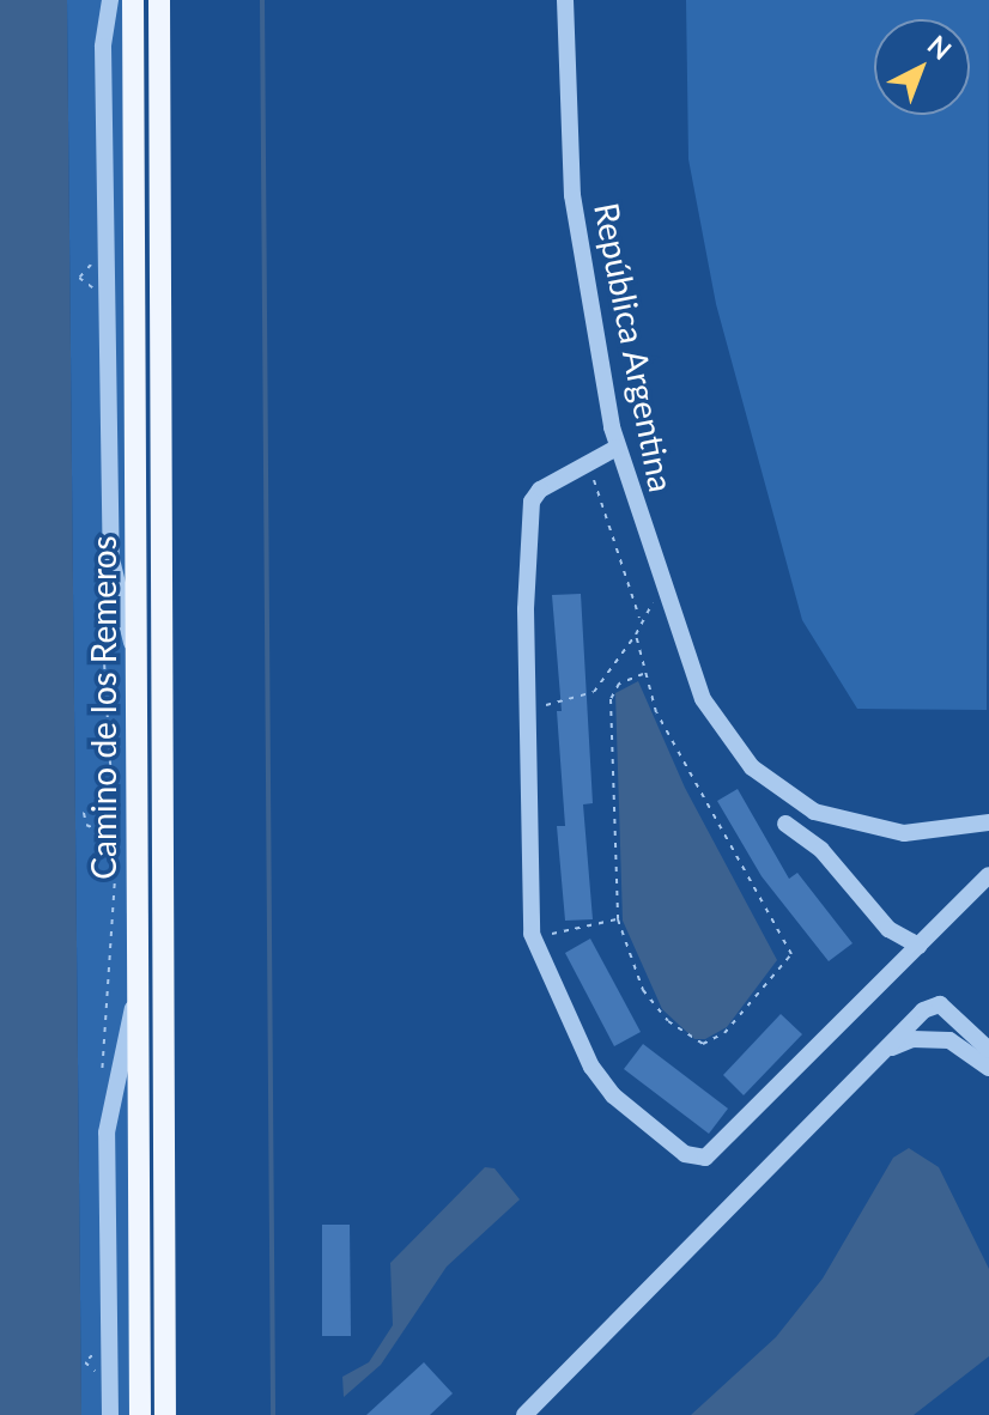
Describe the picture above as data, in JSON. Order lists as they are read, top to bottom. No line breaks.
{"streets":{"main road":["Camino de los Remeros"],"street":["República Argentina"]},"north":"top right"}
